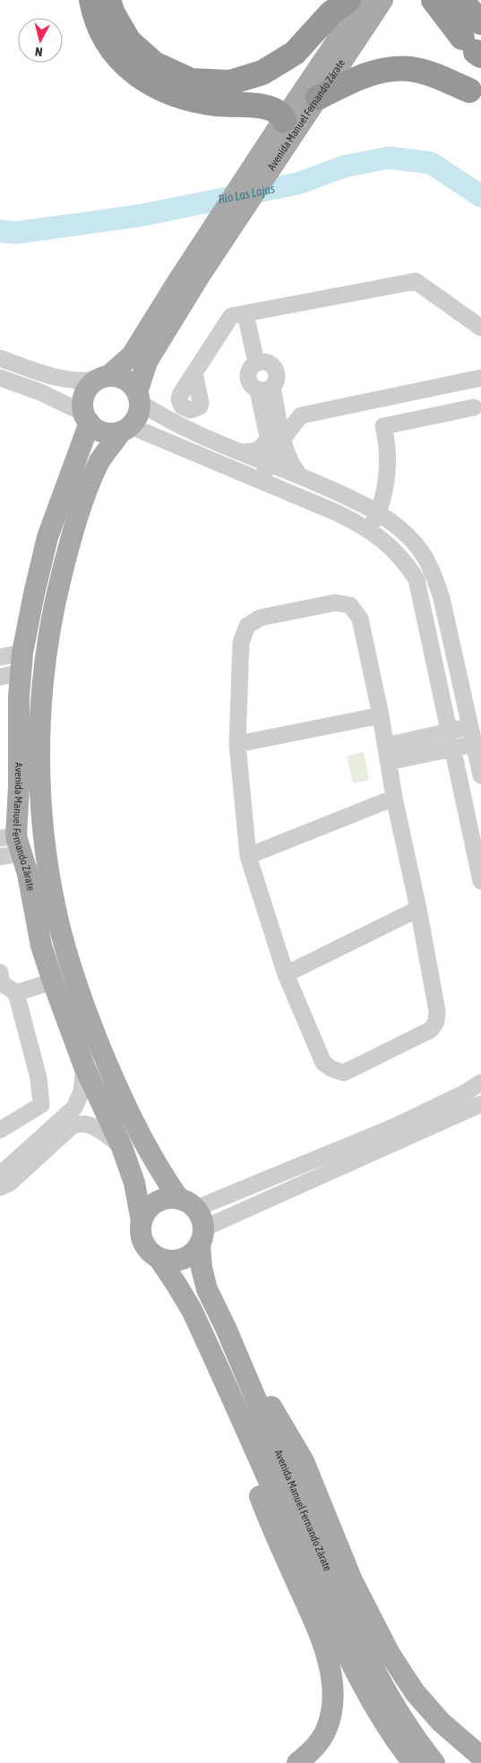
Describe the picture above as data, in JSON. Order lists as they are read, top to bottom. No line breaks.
{"streets":{"main road":["Avenida Manuel Fernando Zárate"]},"water":["Río Las Lajas"],"north":"bottom"}
